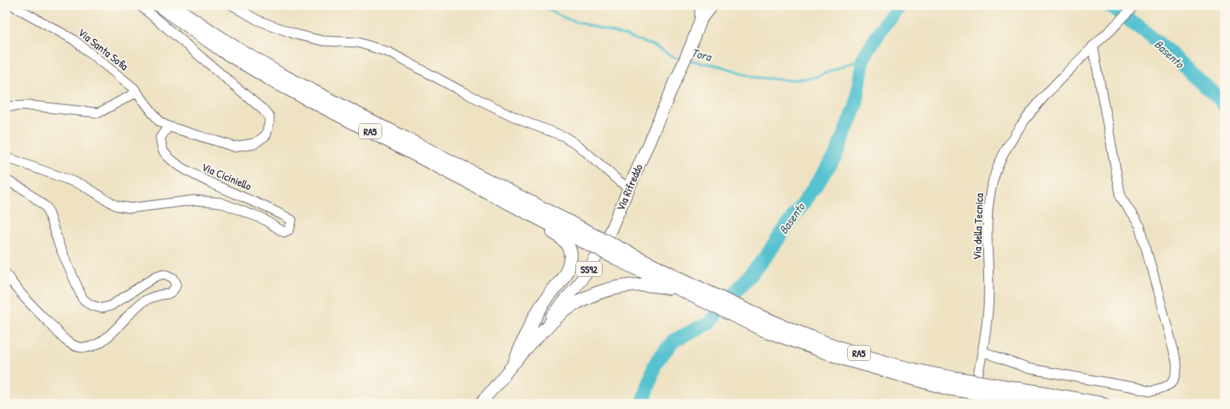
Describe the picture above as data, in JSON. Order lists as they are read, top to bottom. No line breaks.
{"streets":{"highway":["RA5"],"main road":["Via Rifreddo","SS92"],"street":["Via Santa Sofia","Via Ciciniello","Via della Tecnica"]},"crossings":[["Via Santa Sofia","Via Ciciniello"],["Via Rifreddo","SS92"]],"water":["Basento","Tora"]}
